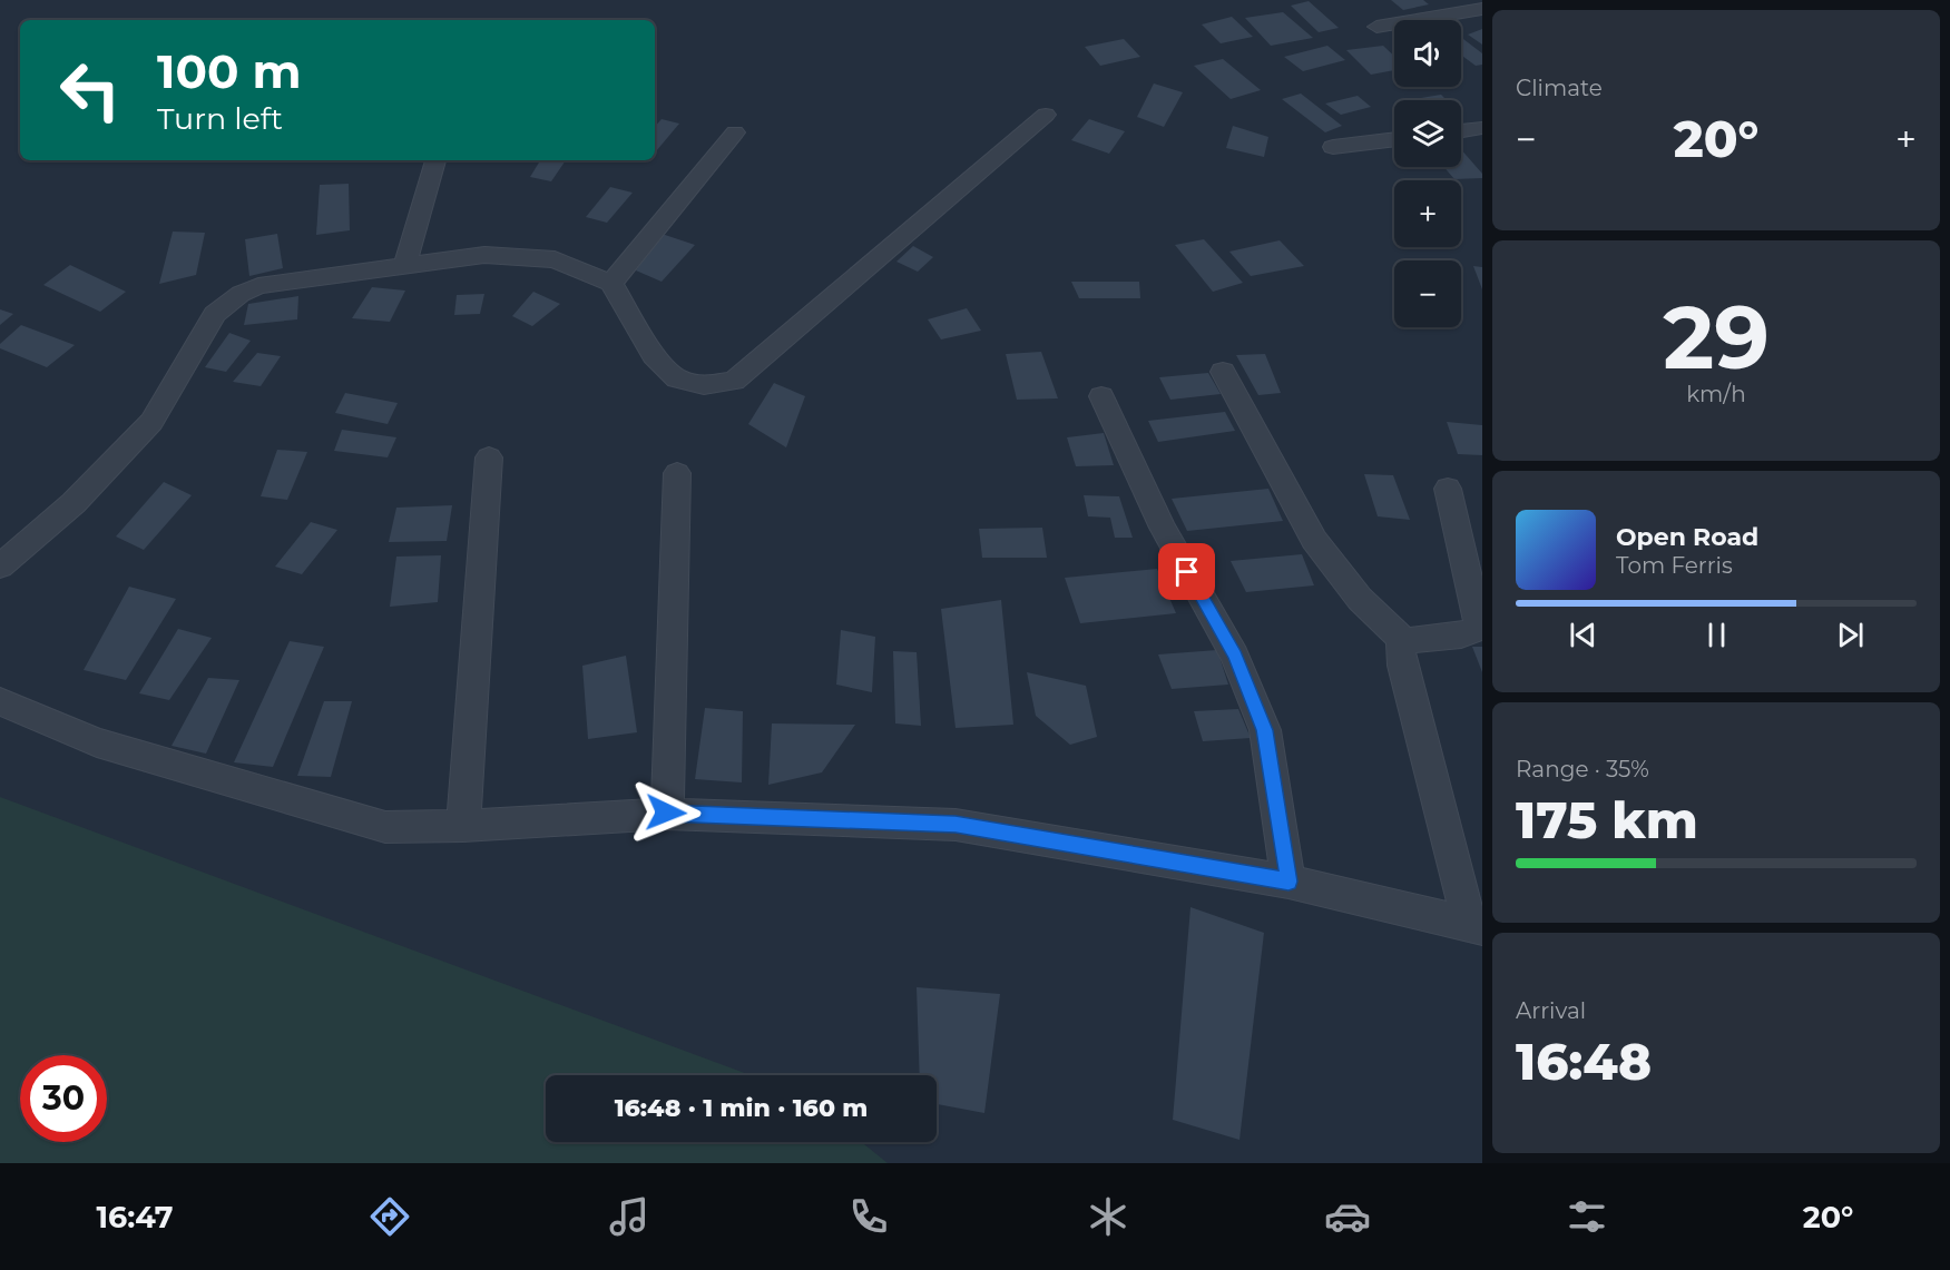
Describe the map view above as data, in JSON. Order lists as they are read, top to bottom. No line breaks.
{"page":{"tile":["Climate",["29","km/h"],["Range · 35%","175 km"],["Arrival","16:48"]],"map_buttons":["+","−"],"turn":["100 m","Turn left"],"heat":["−","20°","+"],"song":["Open Road","Tom Ferris"],"limit":"30","trip":"16:48 · 1 min · 160 m","tabs":["16:47","20°"]}}
